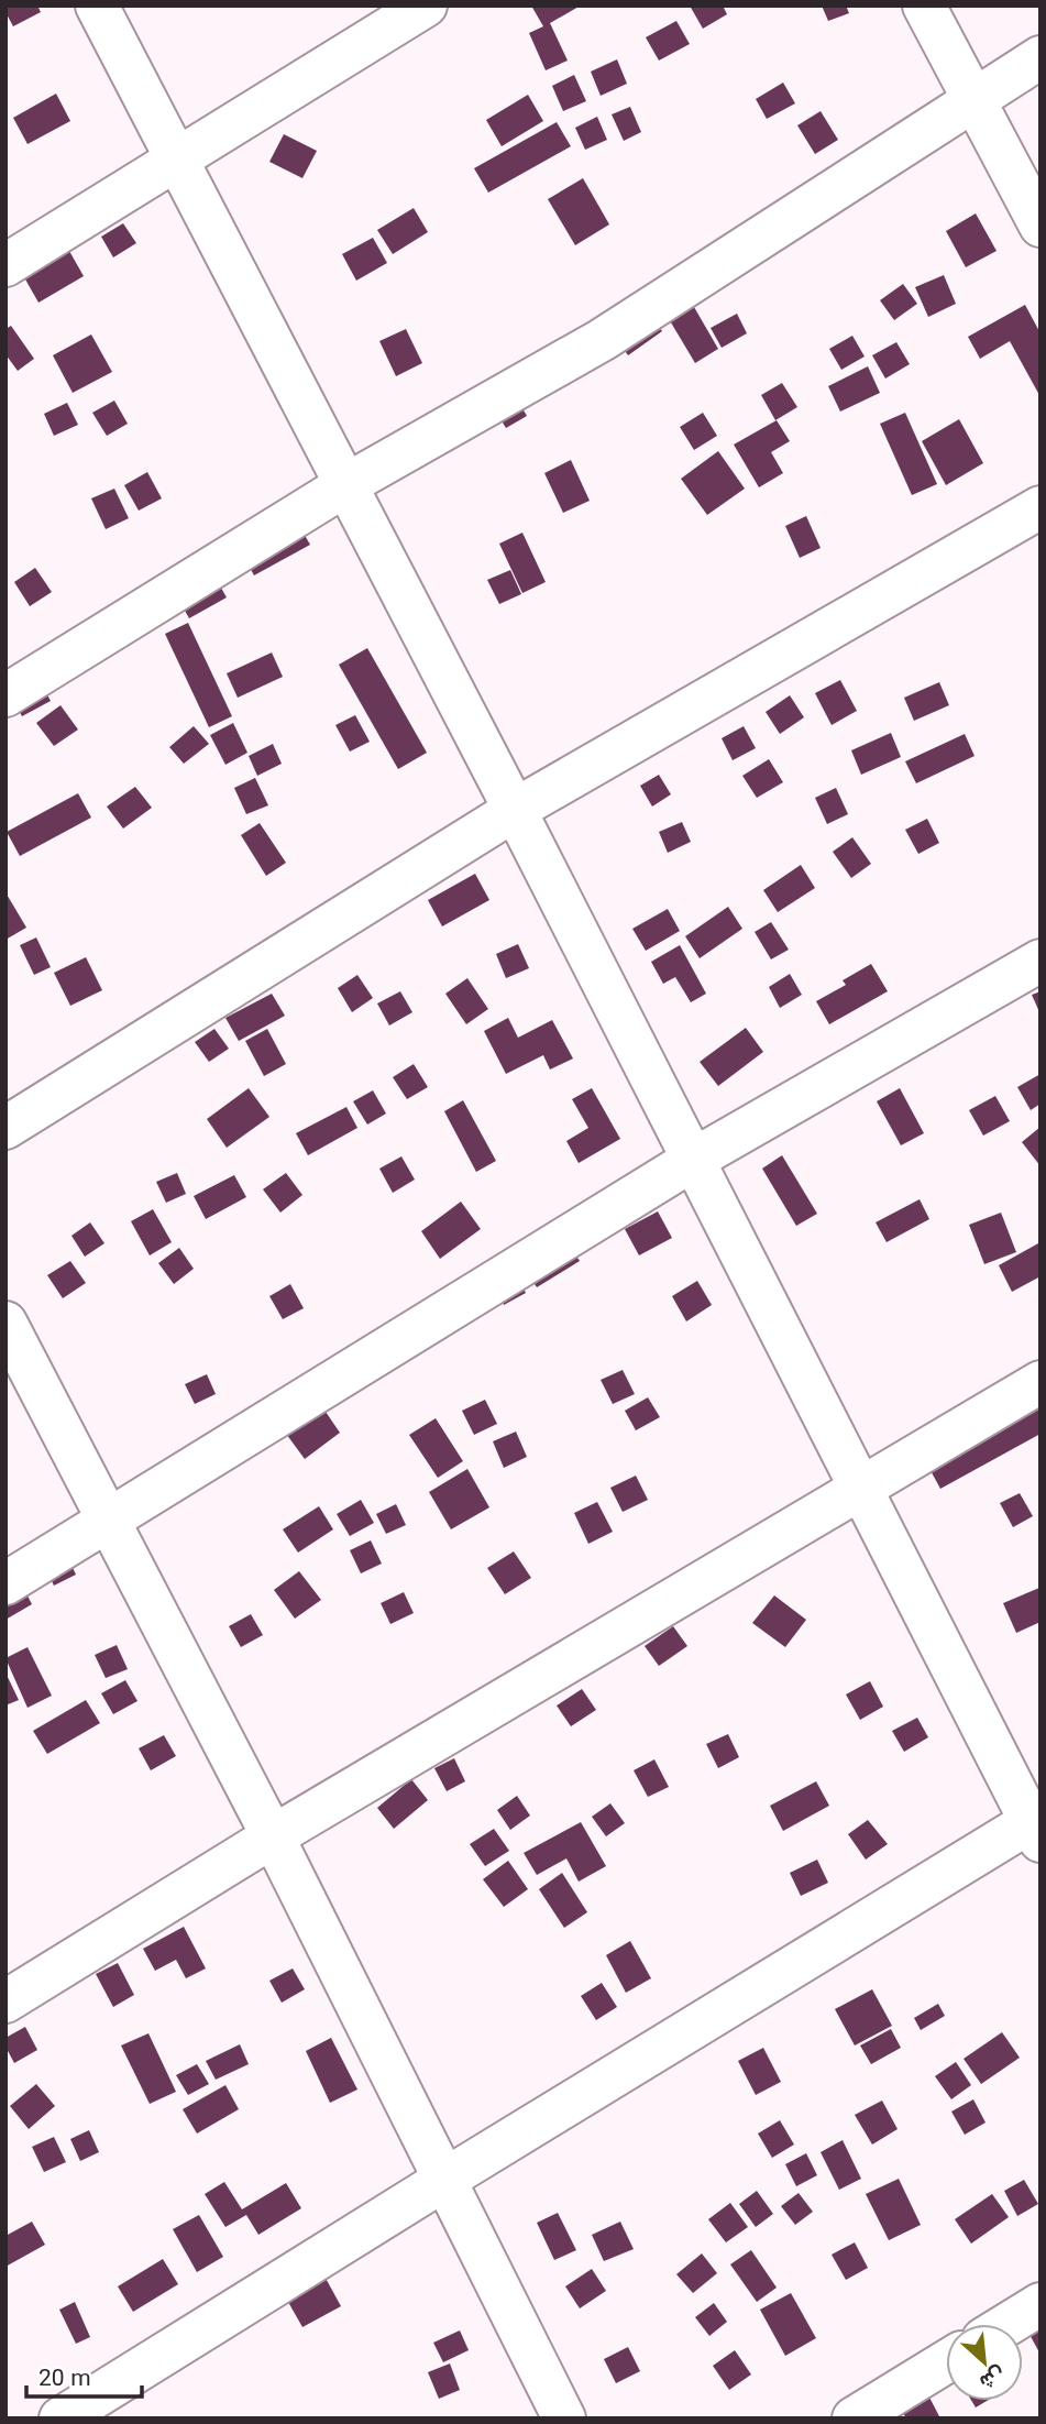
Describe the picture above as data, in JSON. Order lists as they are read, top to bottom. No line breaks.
{"scale_bar":"20 m","north":"bottom right"}
